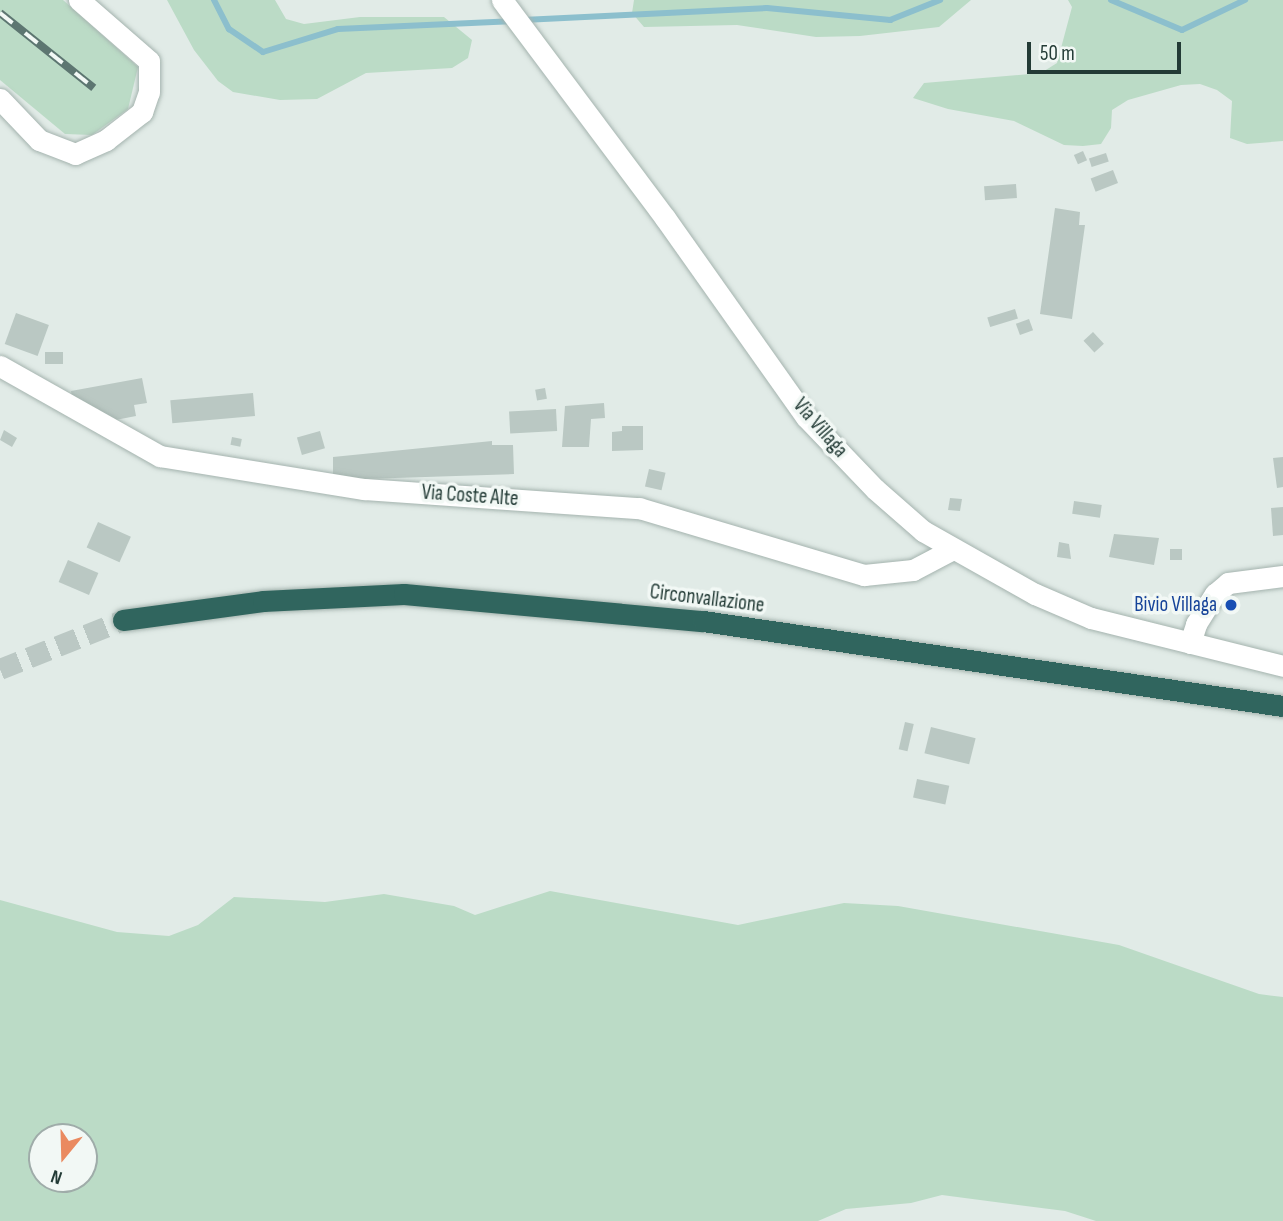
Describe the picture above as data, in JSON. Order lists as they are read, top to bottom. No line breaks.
{"streets":{"highway":["Circonvallazione"],"street":["Via Villaga","Via Coste Alte"]},"crossings":[["Via Villaga","Via Coste Alte"]],"places":["Bivio Villaga"],"scale_bar":"50 m","north":"bottom"}
